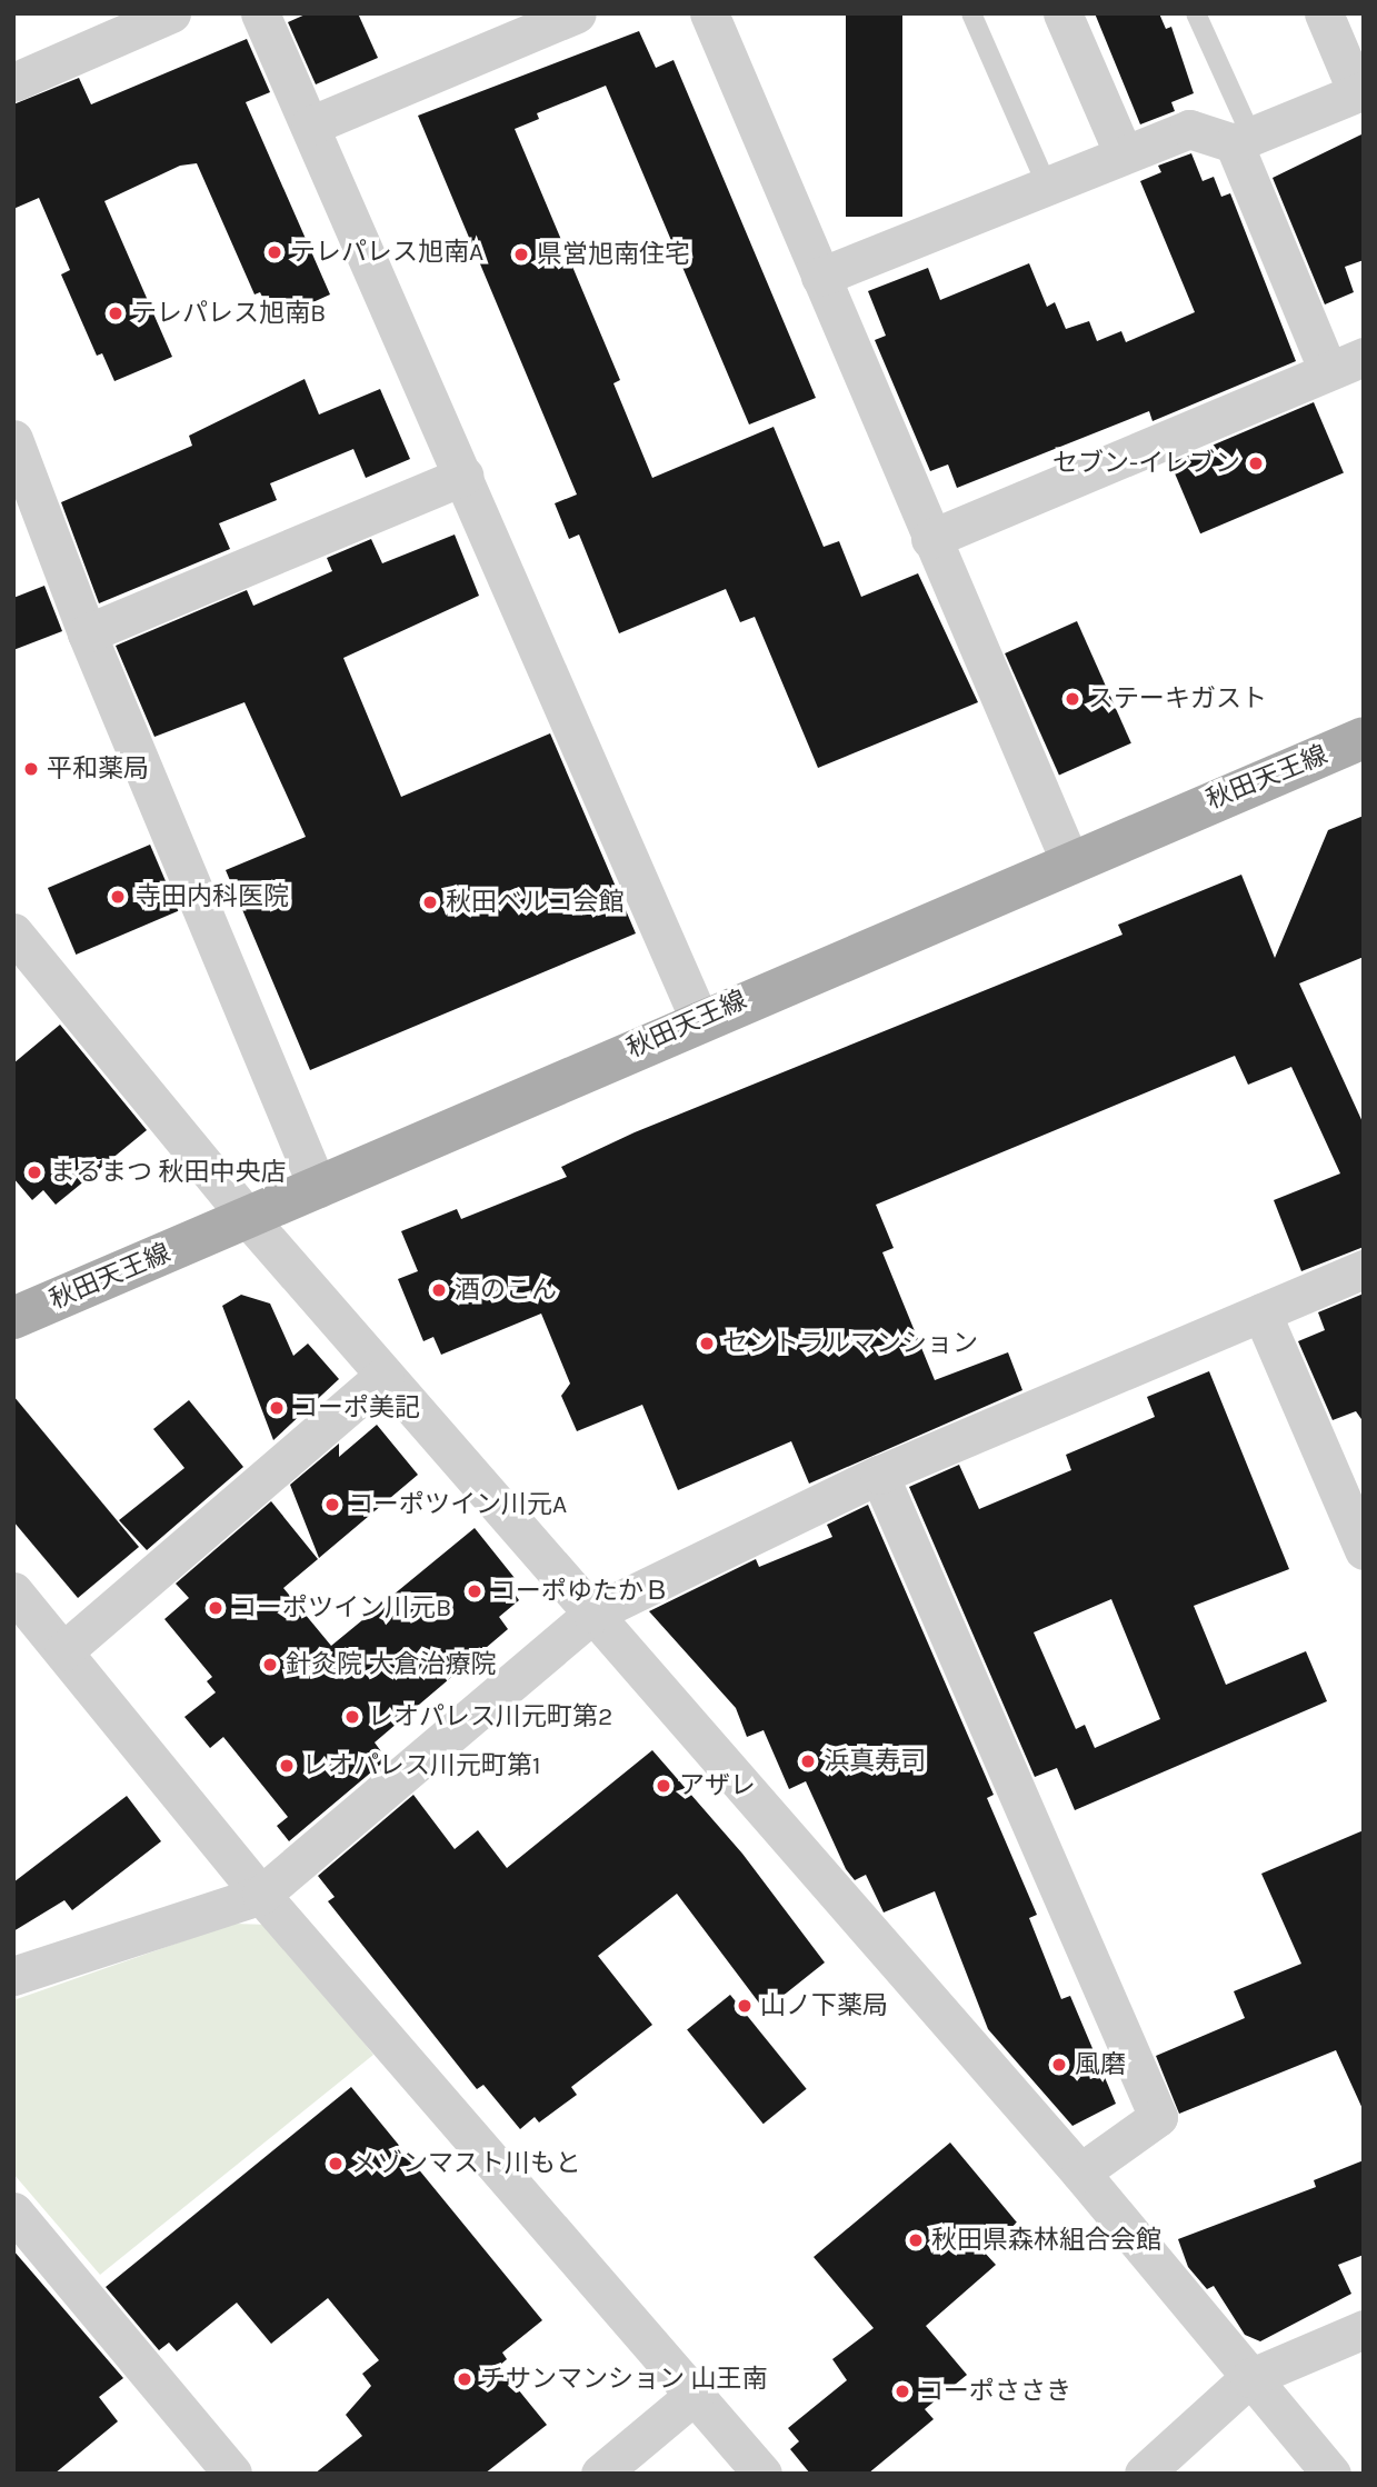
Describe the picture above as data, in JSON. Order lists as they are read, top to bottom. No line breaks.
{"streets":{"main road":["秋田天王線"]},"places":["テレパレス旭南A","県営旭南住宅","テレパレス旭南B","セブン-イレブン","ステーキガスト","平和薬局","寺田内科医院","秋田ベルコ会館","まるまつ 秋田中央店","酒のこん","セントラルマンション","コーポ美記","コーポツイン川元A","コーポゆたかＢ","コーポツイン川元B","針灸院 大倉治療院","レオパレス川元町第2","浜真寿司","レオパレス川元町第1","アザレ","山ノ下薬局","風磨","メゾンマスト川もと","秋田県森林組合会館","チサンマンション 山王南","コーポささき"]}
